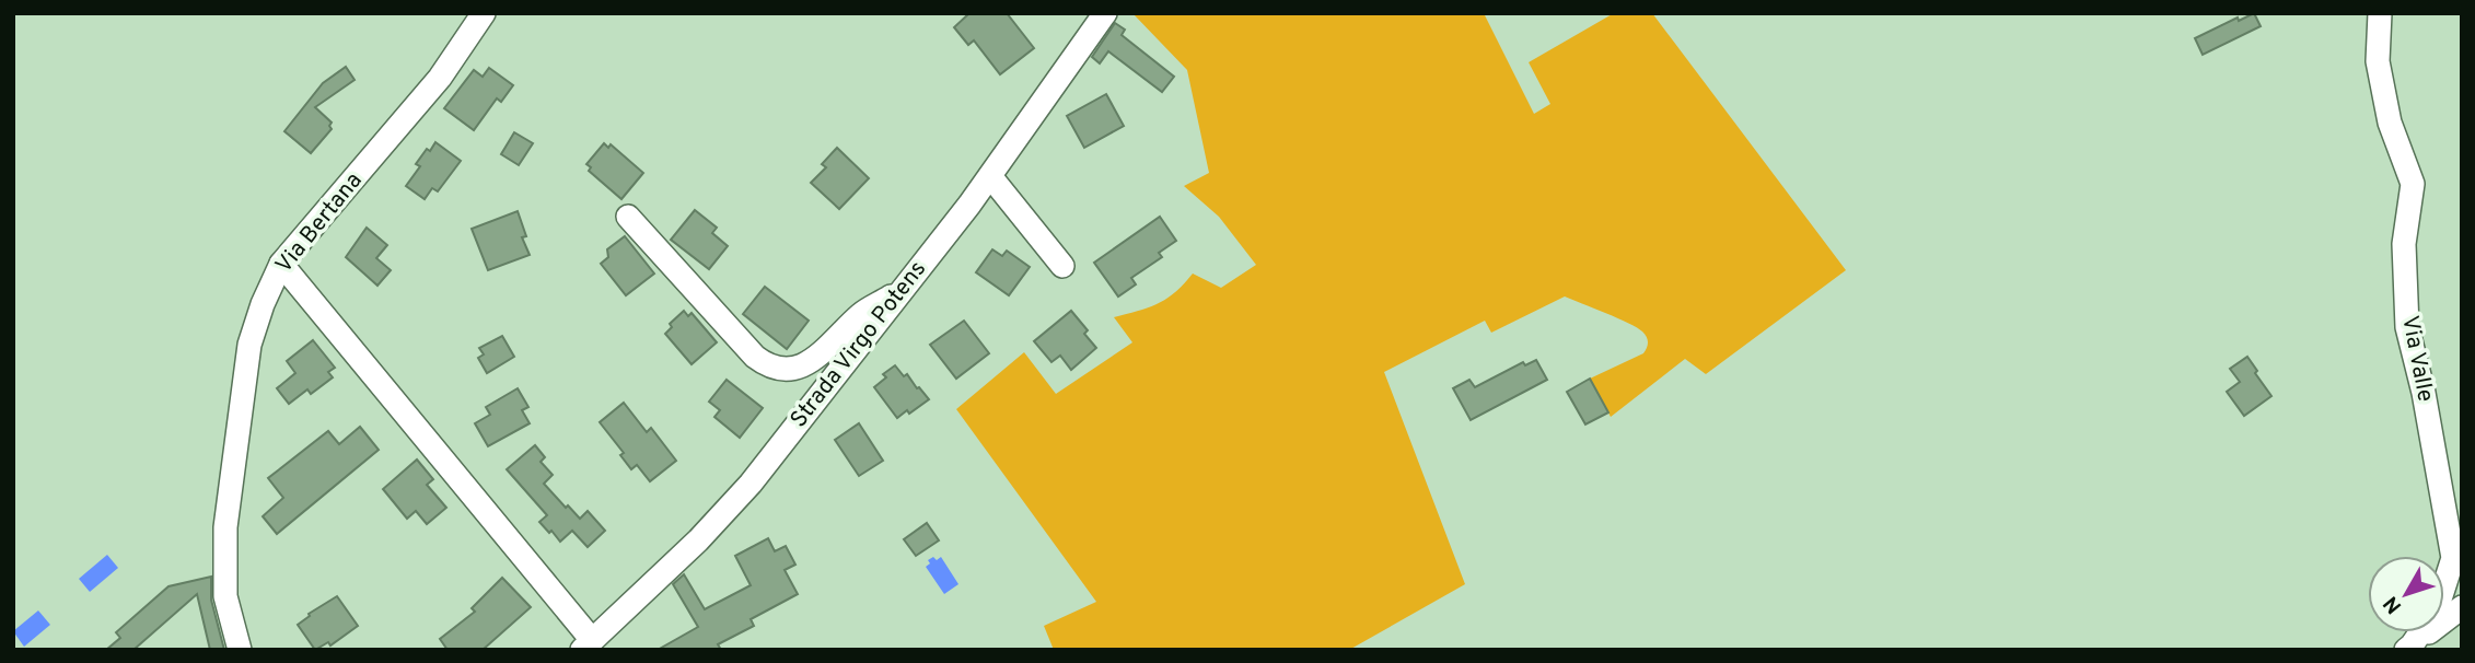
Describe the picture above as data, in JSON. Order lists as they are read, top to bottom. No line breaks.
{"streets":{"street":["Via Bertana","Strada Virgo Potens","Via Valle"]},"north":"bottom left"}
